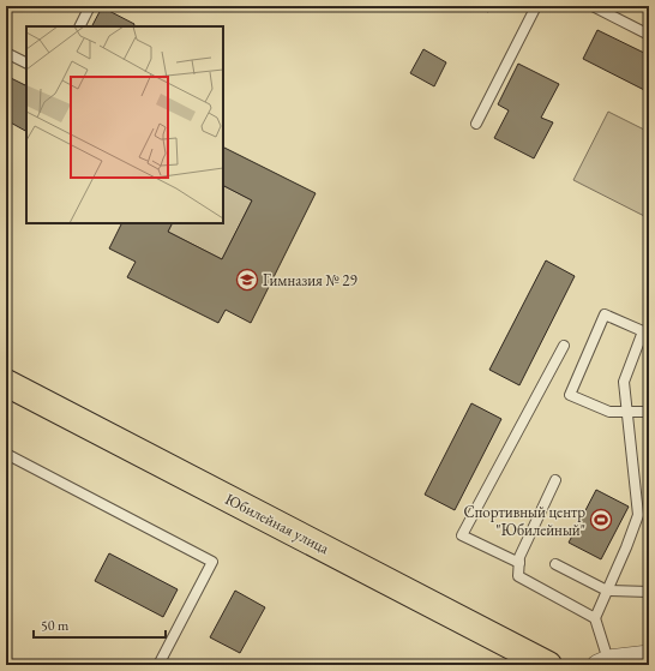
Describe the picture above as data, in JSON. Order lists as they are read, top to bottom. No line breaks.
{"streets":{"main road":["Юбилейная улица"]},"places":{"school or university":["Гимназия № 29"],"sports":["Спортивный центр \"Юбилейный\""]},"scale_bar":"50 m"}
